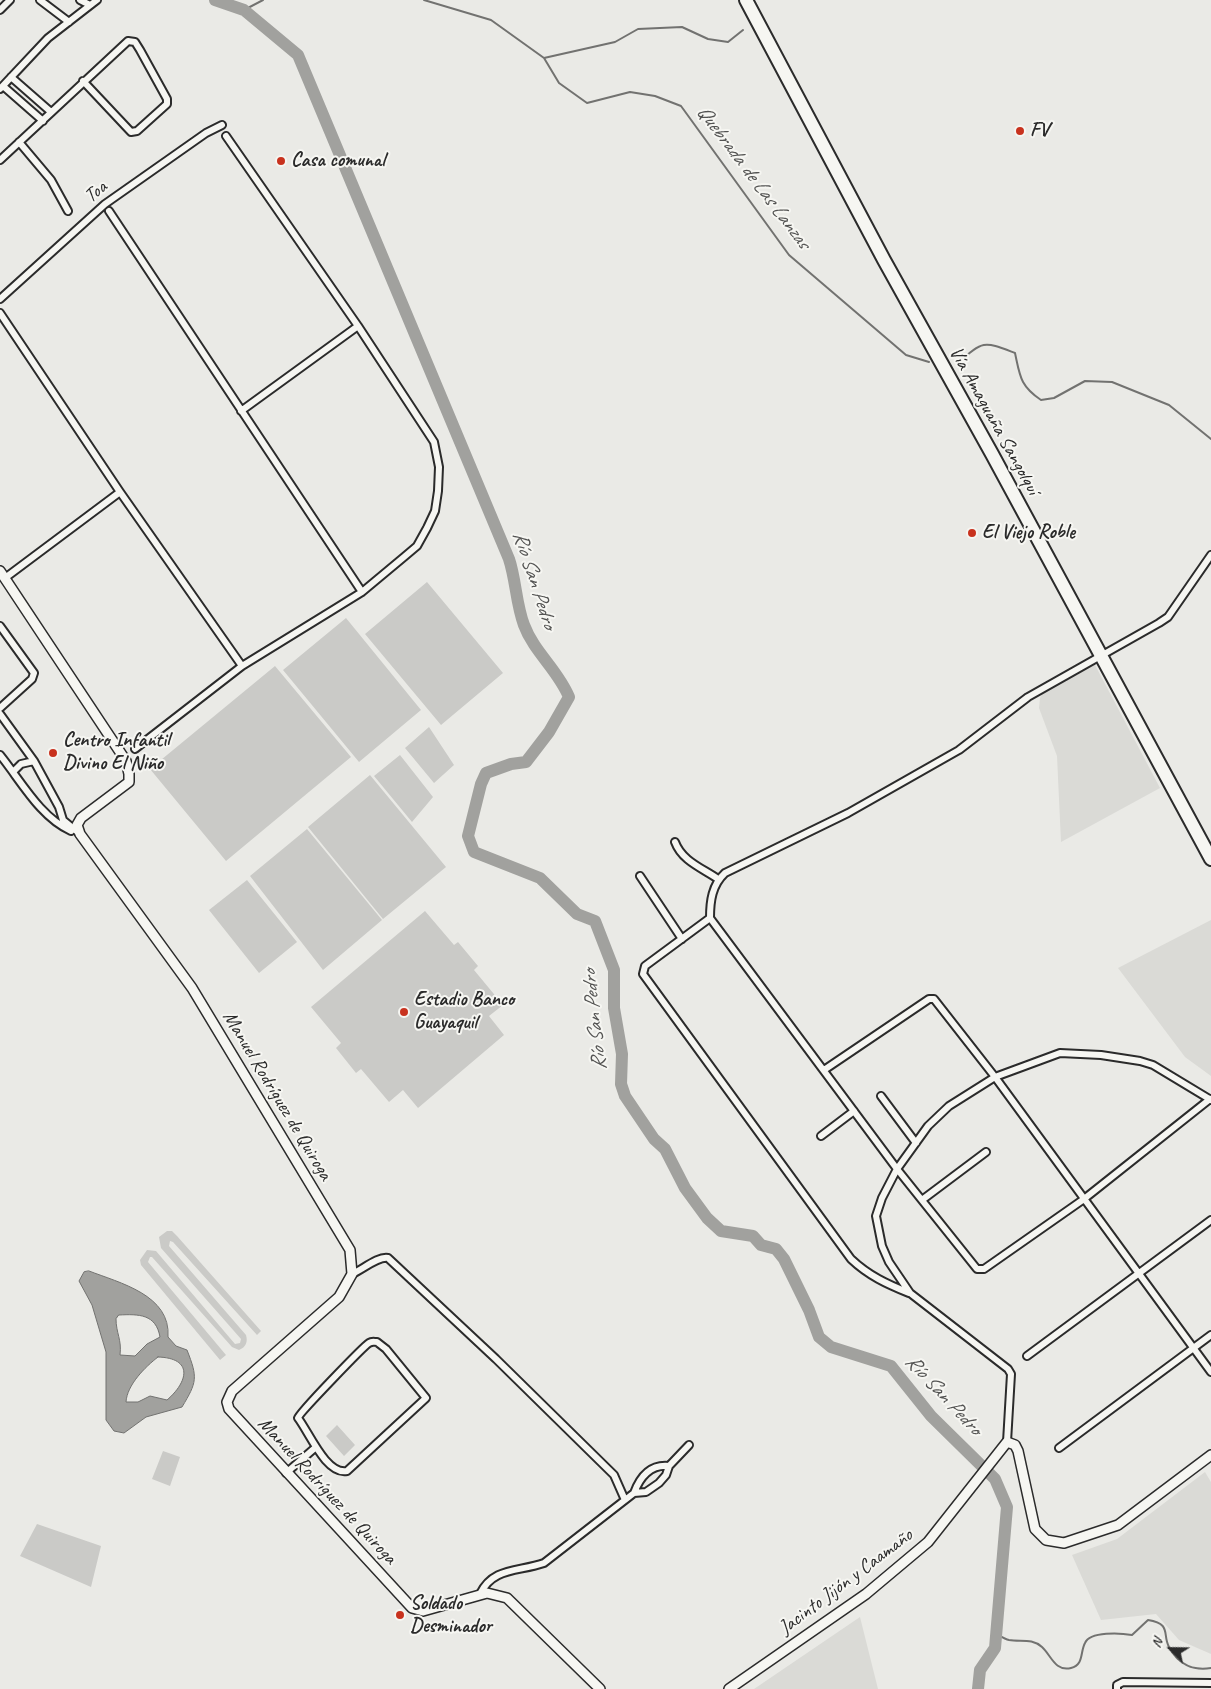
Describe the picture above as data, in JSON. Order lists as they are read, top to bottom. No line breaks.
{"streets":{"highway":["Vía Amaguaña Sangolquí"],"street":["Toa","Manuel Rodríguez de Quiroga","Jacinto Jijón y Caamaño"]},"water":["Quebrada de Las Lanzas","Río San Pedro"],"places":["FV","Casa comunal","El Viejo Roble","Centro Infantil Divino El Niño","Estadio Banco Guayaquil","Soldado Desminador"],"north":"top left"}
